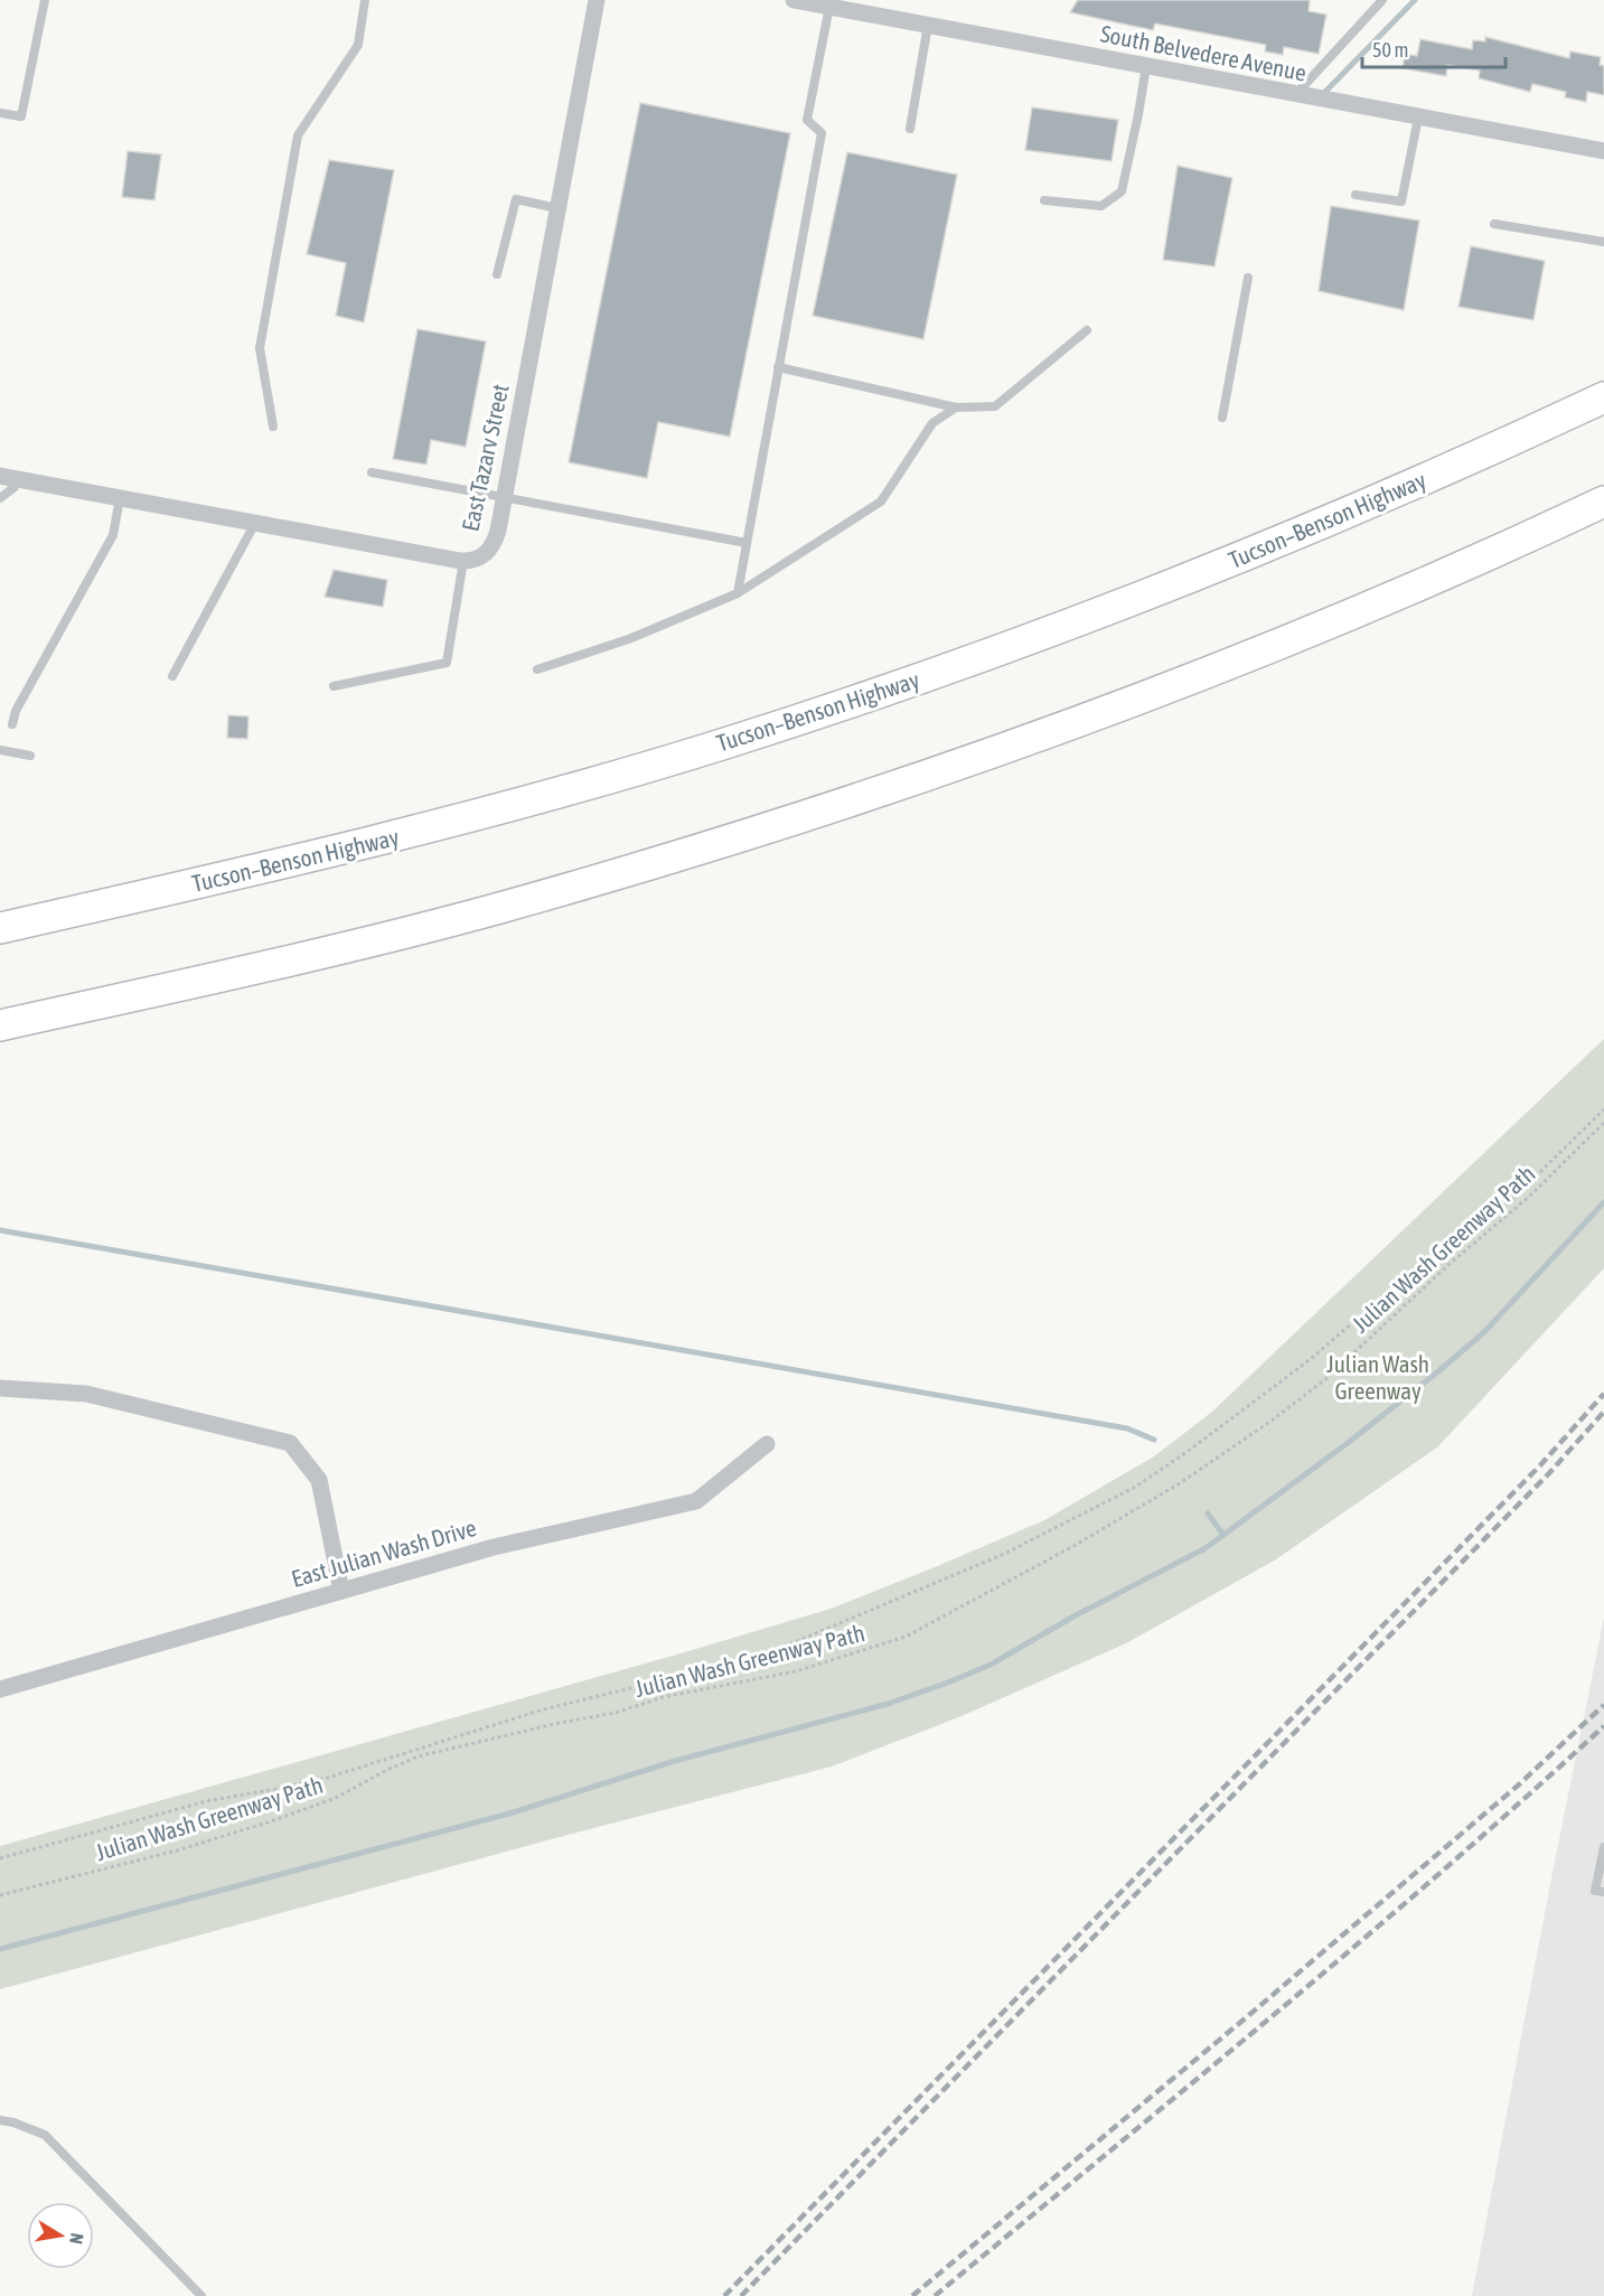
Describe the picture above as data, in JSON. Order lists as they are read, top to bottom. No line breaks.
{"streets":{"highway":["Tucson–Benson Highway"],"street":["South Belvedere Avenue","East Tazarv Street","East Julian Wash Drive"],"path":["Julian Wash Greenway Path"]},"parks":["Julian Wash Greenway"],"scale_bar":"50 m","north":"right"}
